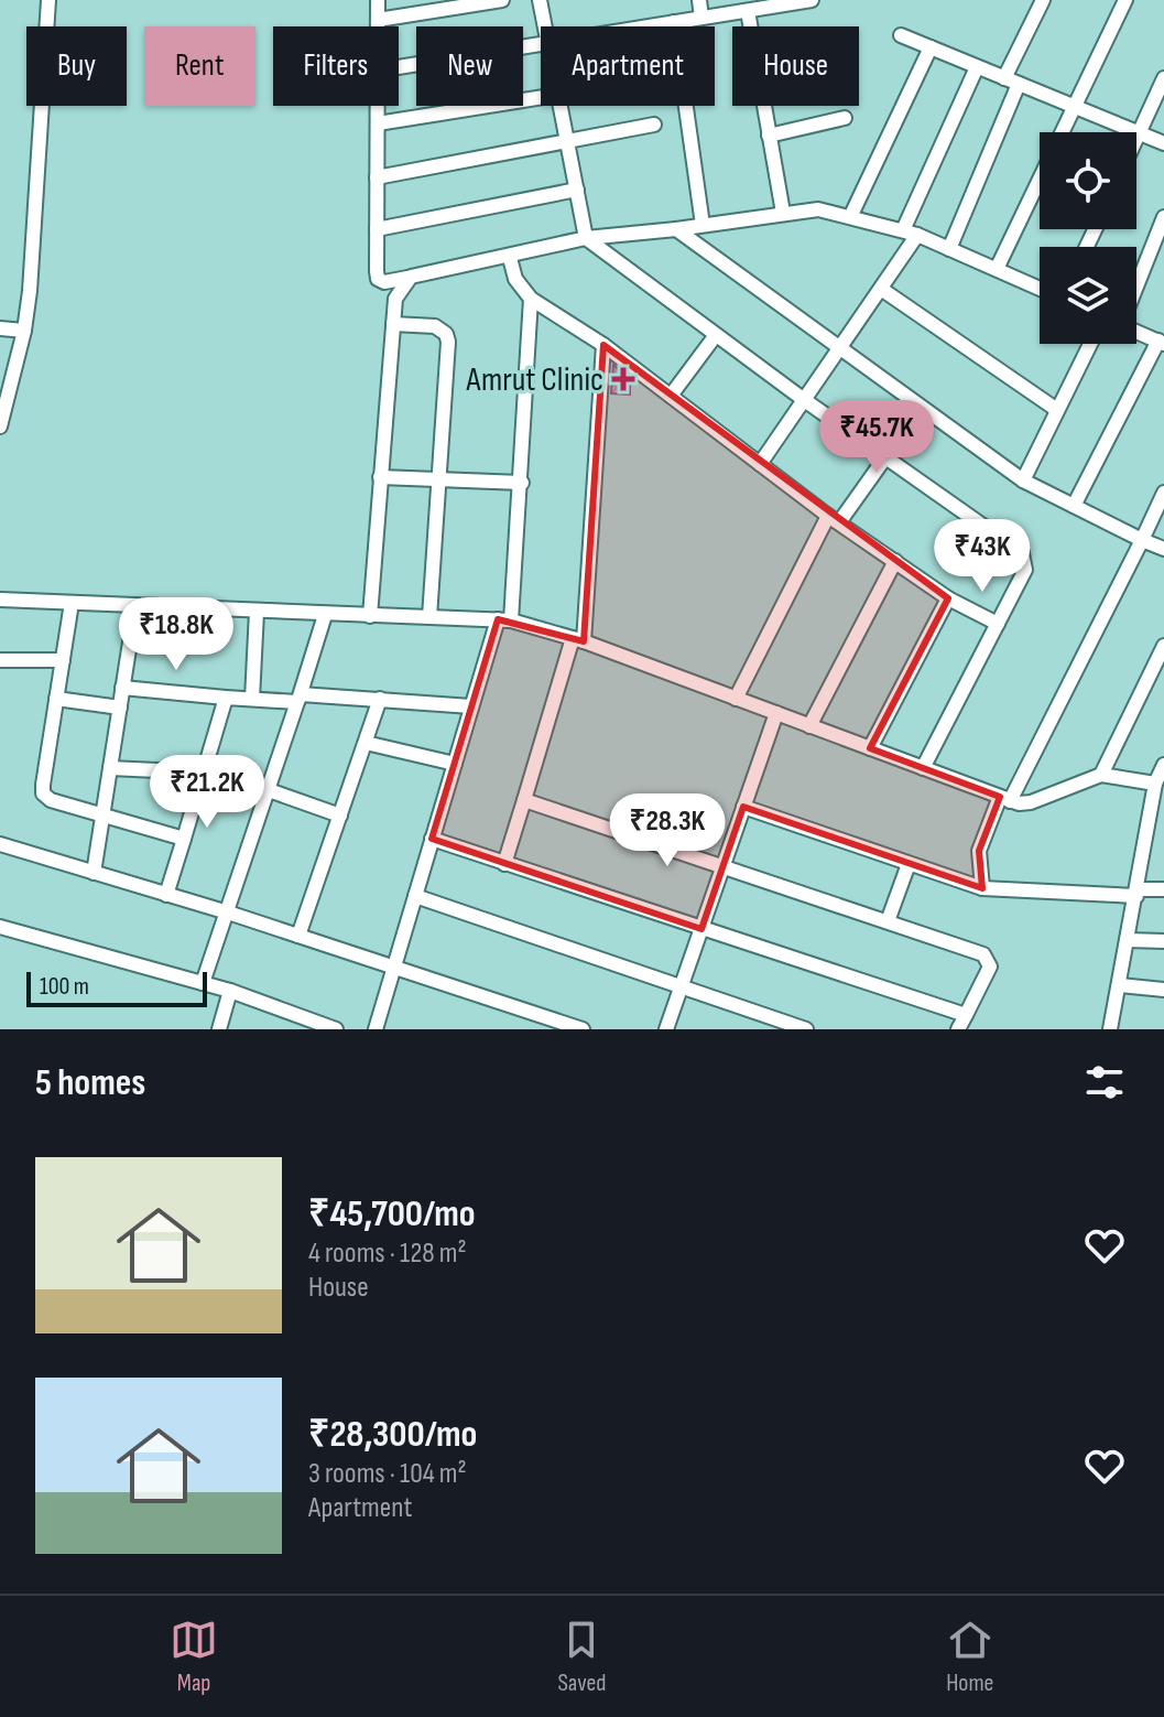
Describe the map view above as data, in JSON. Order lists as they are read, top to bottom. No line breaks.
{"places":{"health":["Amrut Clinic"]},"scale_bar":"100 m","page":{"chip":["Buy","Rent","Filters","New","Apartment","House"],"price":["₹45.7K","₹43K","₹18.8K","₹21.2K","₹28.3K"],"scale":"100 m","heading":"5 homes","list":[{"name":"₹45,700/mo","note":"4 rooms · 128 m² · House"},{"name":"₹28,300/mo","note":"3 rooms · 104 m² · Apartment"}],"tabs":["Map","Saved","Home"]}}
